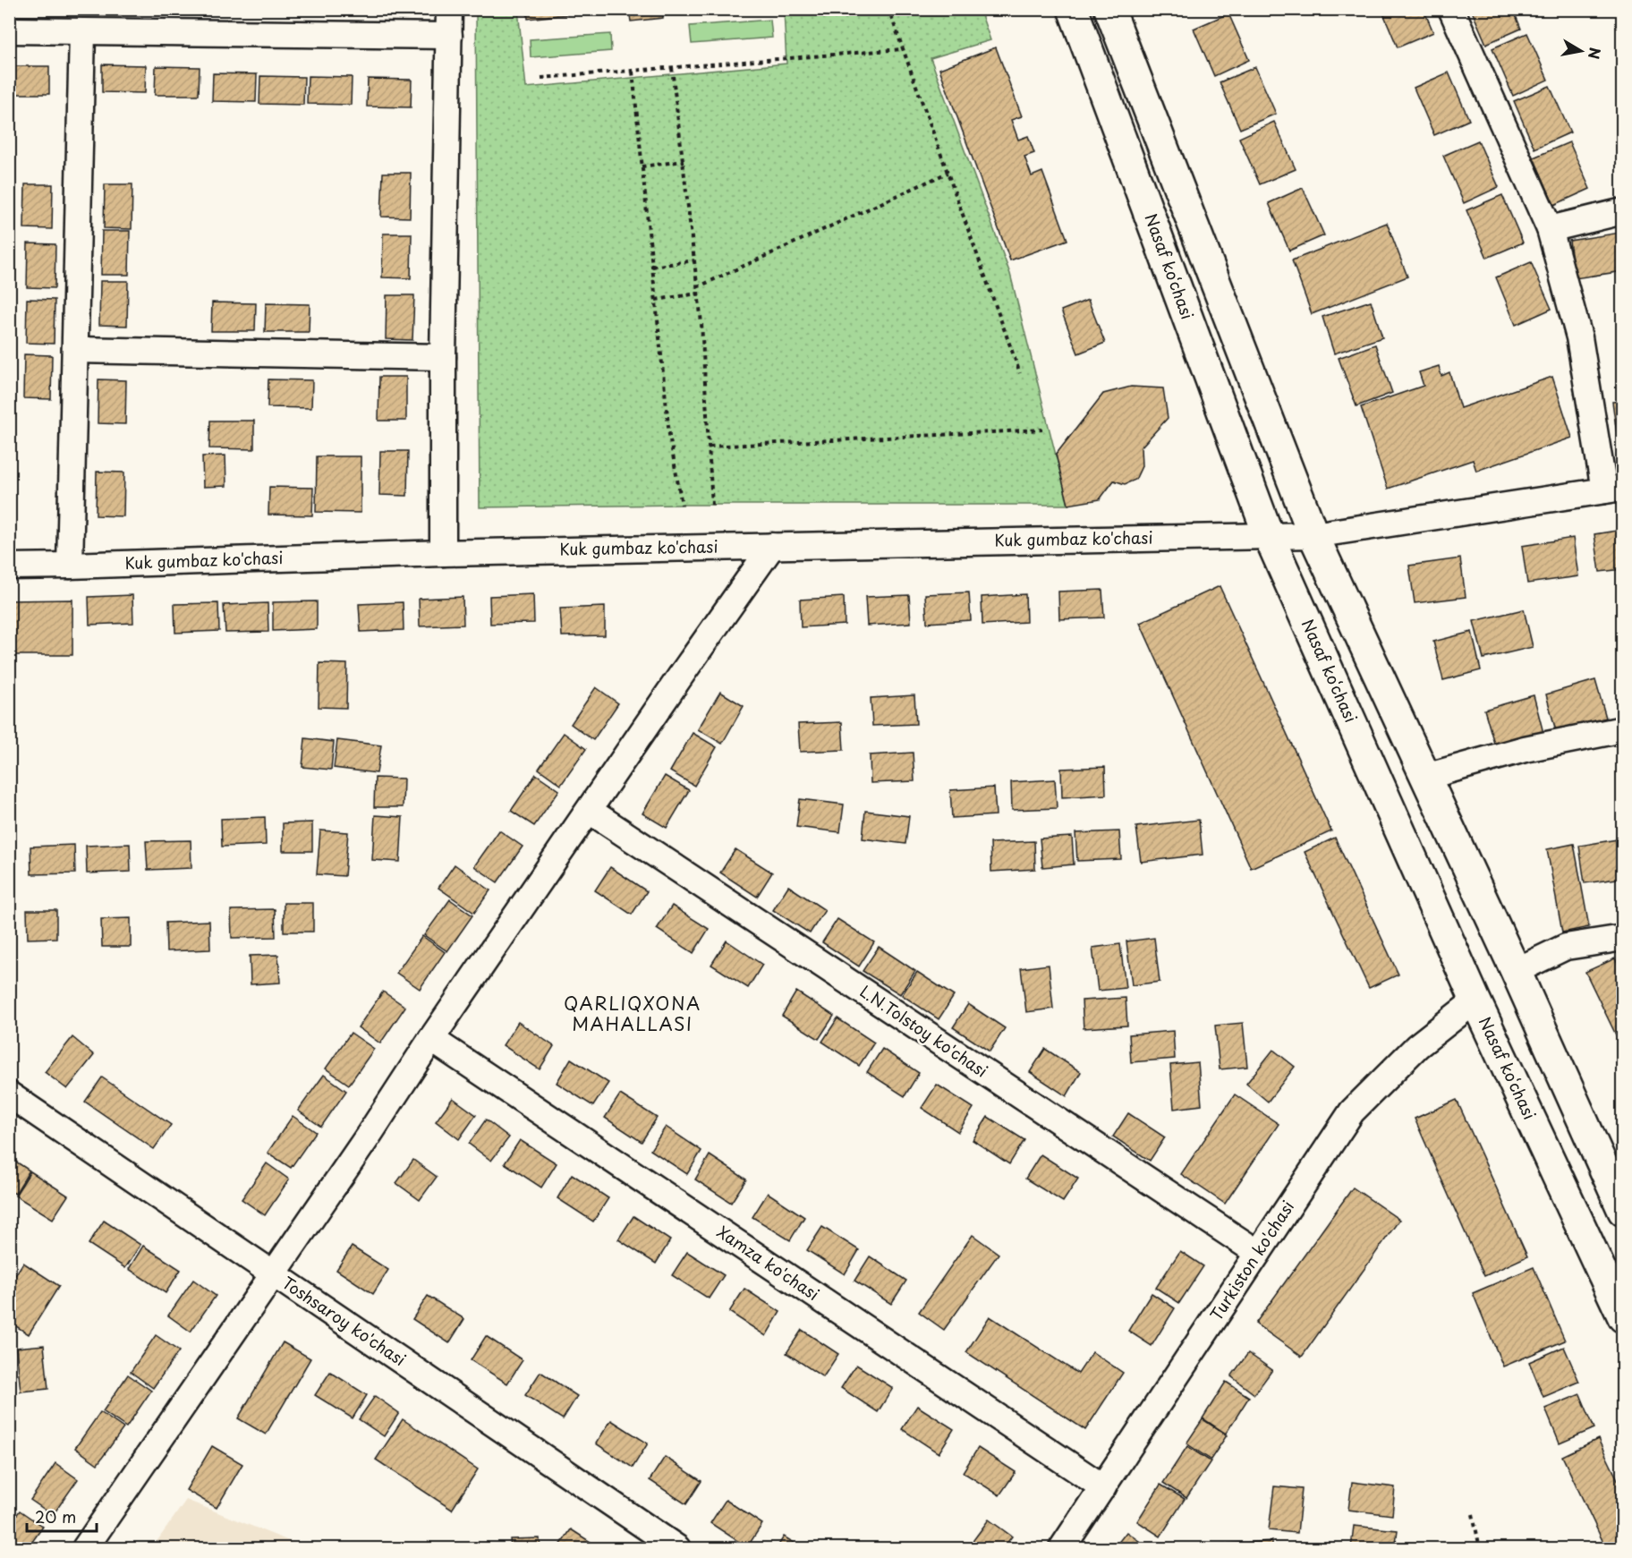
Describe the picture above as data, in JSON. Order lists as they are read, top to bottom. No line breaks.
{"streets":{"main road":["Nasaf ko‘chasi"],"street":["Kuk gumbaz ko'chasi","L.N.Tolstoy ko'chasi","Turkiston ko'chasi","Xamza ko'chasi","Toshsaroy ko'chasi"]},"crossings":[["Nasaf ko‘chasi","Kuk gumbaz ko'chasi"],["Nasaf ko‘chasi","Turkiston ko'chasi"],["L.N.Tolstoy ko'chasi","Turkiston ko'chasi"],["Turkiston ko'chasi","Xamza ko'chasi"]],"districts":["QARLIQXONA MAHALLASI"],"scale_bar":"20 m","north":"right"}
